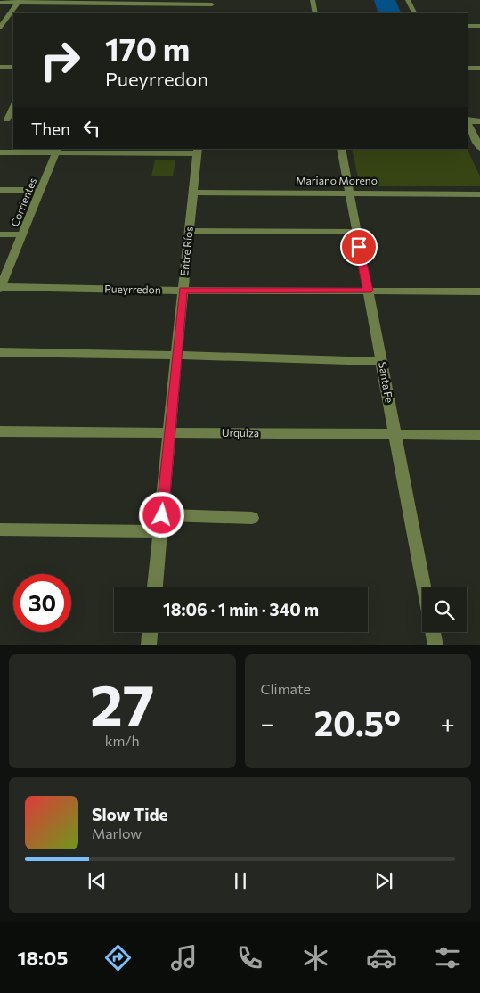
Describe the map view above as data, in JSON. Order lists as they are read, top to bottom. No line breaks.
{"streets":{"street":["Mariano Moreno","Corrientes","Entre Ríos","Pueyrredon","Santa Fe","Urquiza"]},"crossings":[["Mariano Moreno","Entre Ríos"],["Mariano Moreno","Santa Fe"],["Corrientes","Pueyrredon"],["Entre Ríos","Pueyrredon"],["Entre Ríos","Urquiza"],["Pueyrredon","Santa Fe"],["Santa Fe","Urquiza"]],"page":{"turn":["170 m","Pueyrredon"],"then":"Then","limit":"30","trip":"18:06 · 1 min · 340 m","tile":[["27","km/h"],"Climate"],"heat":["−","20.5°","+"],"song":["Slow Tide","Marlow"],"tabs":"18:05"}}
